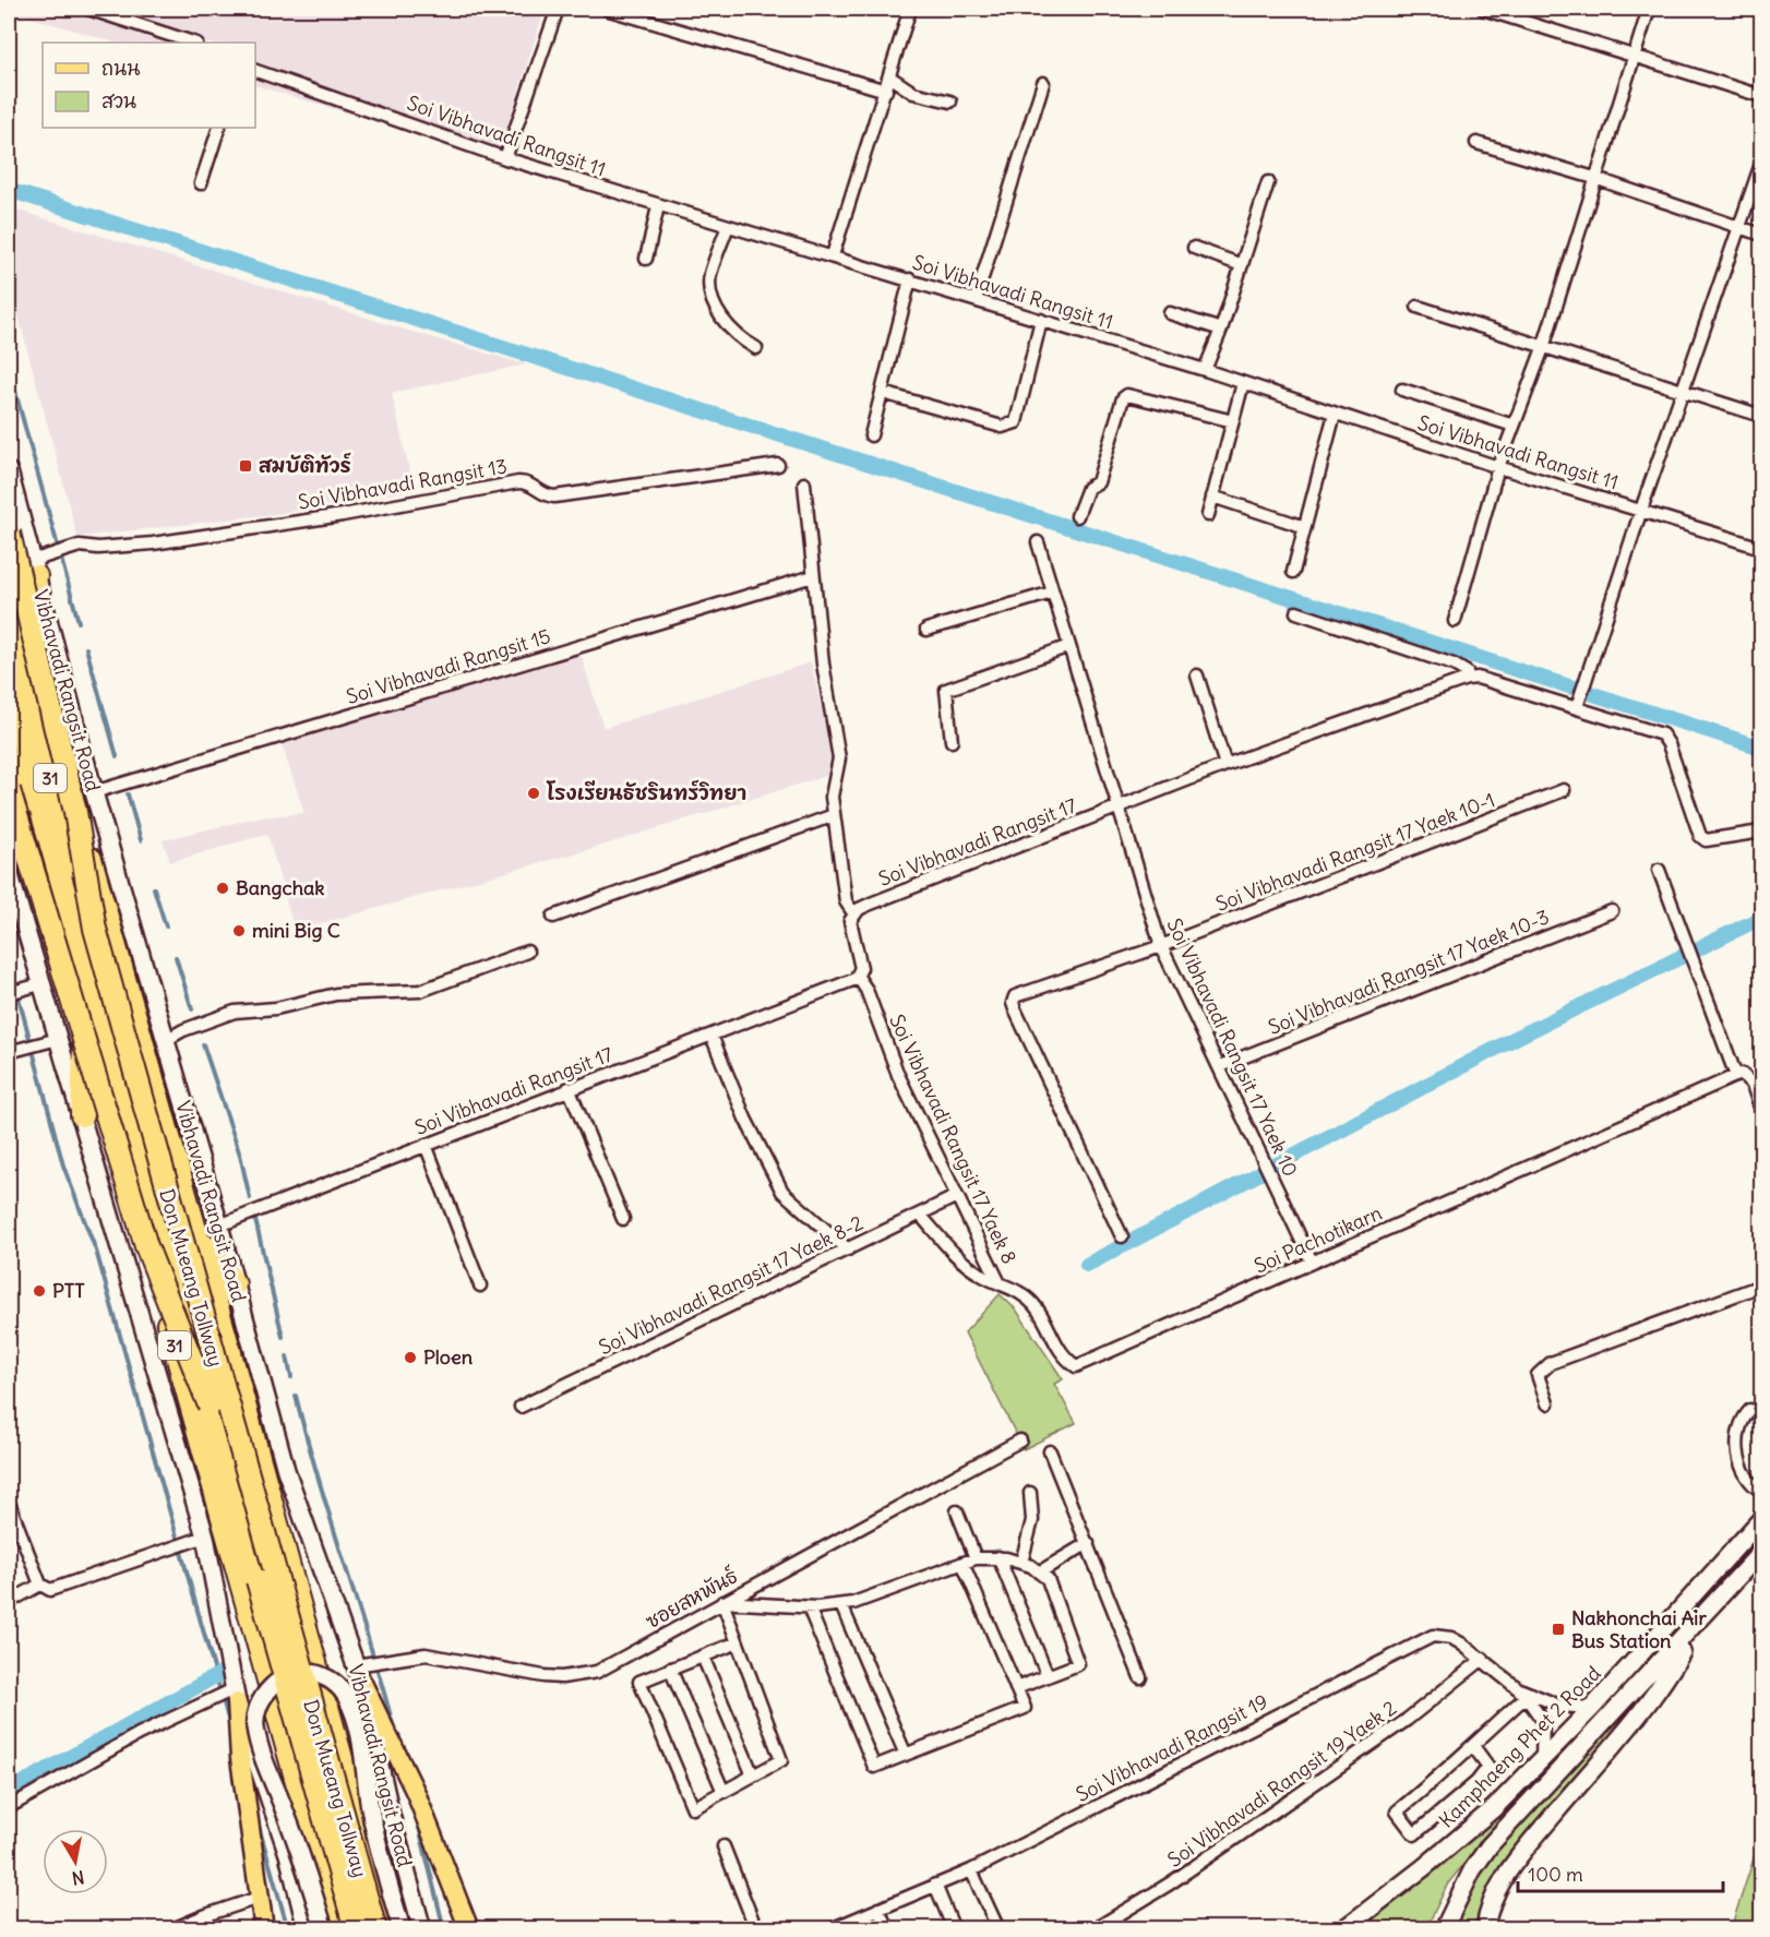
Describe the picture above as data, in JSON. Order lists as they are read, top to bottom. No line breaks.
{"streets":{"highway":["Vibhavadi Rangsit Road","31","Don Mueang Tollway"],"main road":["Kamphaeng Phet 2 Road"],"street":["Soi Vibhavadi Rangsit 11","Soi Vibhavadi Rangsit 13","Soi Vibhavadi Rangsit 15","Soi Vibhavadi Rangsit 17","Soi Vibhavadi Rangsit 17 Yaek 10-1","Soi Vibhavadi Rangsit 17 Yaek 10-3","Soi Vibhavadi Rangsit 17 Yaek 10","Soi Vibhavadi Rangsit 17 Yaek 8","Soi Pachotikarn","Soi Vibhavadi Rangsit 17 Yaek 8-2","ซอยสหพันธ์","Soi Vibhavadi Rangsit 19","Soi Vibhavadi Rangsit 19 Yaek 2"]},"crossings":[["Soi Vibhavadi Rangsit 13","Vibhavadi Rangsit Road"],["Soi Vibhavadi Rangsit 15","Vibhavadi Rangsit Road"],["Vibhavadi Rangsit Road","Soi Vibhavadi Rangsit 17"],["Vibhavadi Rangsit Road","Don Mueang Tollway"],["Vibhavadi Rangsit Road","ซอยสหพันธ์"],["Soi Vibhavadi Rangsit 17","Soi Vibhavadi Rangsit 17 Yaek 10"],["Soi Vibhavadi Rangsit 17","Soi Vibhavadi Rangsit 17 Yaek 8"],["Soi Vibhavadi Rangsit 17 Yaek 10-1","Soi Vibhavadi Rangsit 17 Yaek 10"],["Soi Vibhavadi Rangsit 17 Yaek 10-3","Soi Vibhavadi Rangsit 17 Yaek 10"],["Soi Vibhavadi Rangsit 17 Yaek 10","Soi Pachotikarn"],["Soi Vibhavadi Rangsit 17 Yaek 8","Soi Pachotikarn"],["Soi Vibhavadi Rangsit 17 Yaek 8","Soi Vibhavadi Rangsit 17 Yaek 8-2"],["Soi Pachotikarn","Soi Vibhavadi Rangsit 17 Yaek 8-2"],["Kamphaeng Phet 2 Road","Soi Vibhavadi Rangsit 19"],["Soi Vibhavadi Rangsit 19","Soi Vibhavadi Rangsit 19 Yaek 2"]],"places":{"transit":["สมบัติทัวร์","Nakhonchai Air Bus Station"],"other":["โรงเรียนธัชรินทร์วิทยา","Bangchak","mini Big C","PTT","Ploen"]},"legend":["ถนน","สวน"],"scale_bar":"100 m","north":"bottom"}
